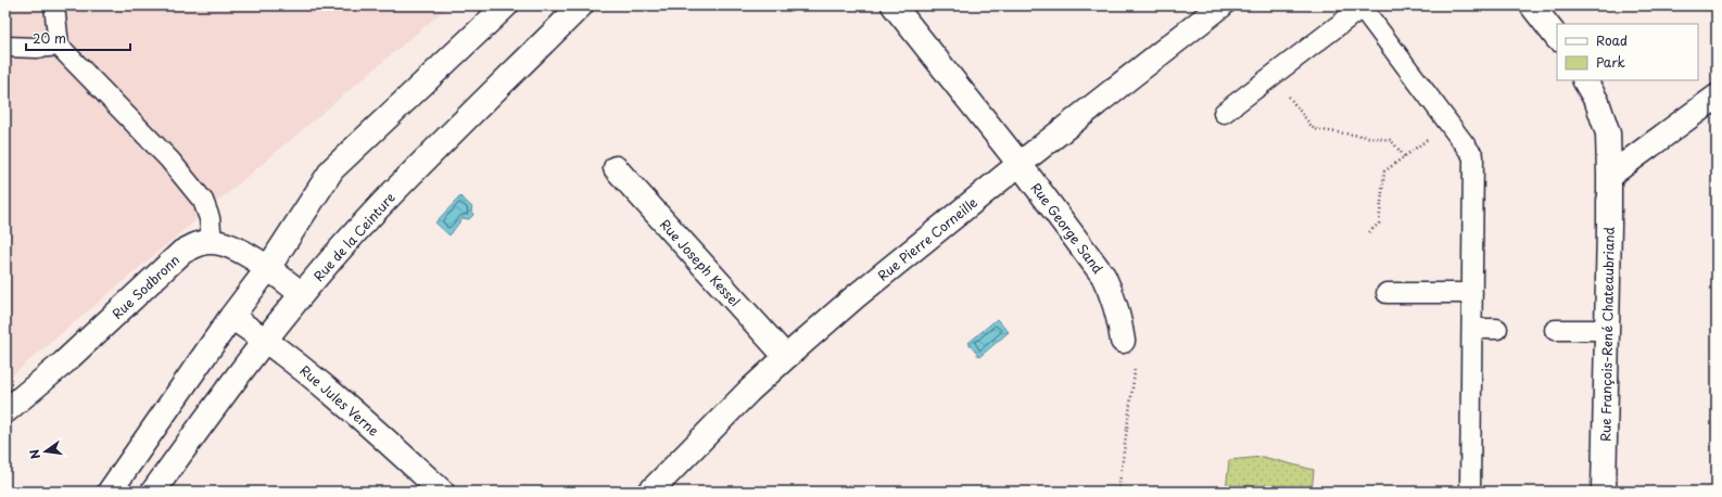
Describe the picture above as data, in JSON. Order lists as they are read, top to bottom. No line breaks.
{"streets":{"street":["Rue George Sand","Rue de la Ceinture","Rue Pierre Corneille","Rue Joseph Kessel","Rue Sodbronn","Rue François-René Chateaubriand","Rue Jules Verne"]},"crossings":[["Rue George Sand","Rue Pierre Corneille"],["Rue de la Ceinture","Rue Jules Verne"],["Rue Pierre Corneille","Rue Joseph Kessel"]],"legend":["Road","Park"],"scale_bar":"20 m","north":"left"}
